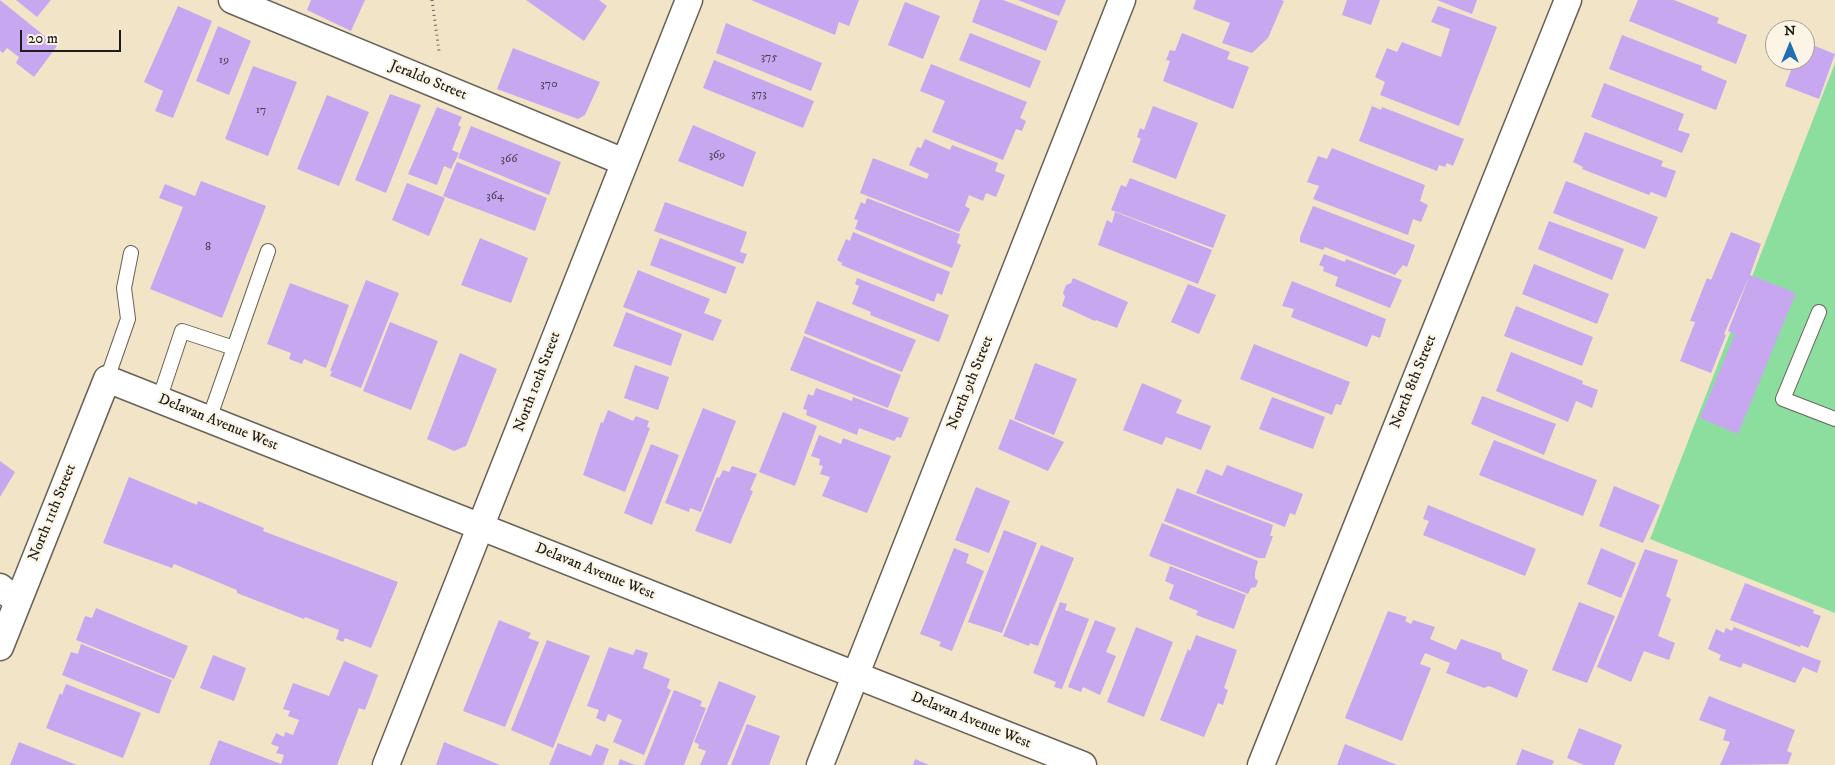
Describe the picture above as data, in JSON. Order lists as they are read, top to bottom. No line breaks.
{"streets":{"street":["Jeraldo Street","North 10th Street","North 8th Street","North 9th Street","Delavan Avenue West","North 11th Street"]},"crossings":[["Jeraldo Street","North 10th Street"],["North 10th Street","Delavan Avenue West"],["North 9th Street","Delavan Avenue West"],["Delavan Avenue West","North 11th Street"]],"house_numbers":["375","19","370","373","17","369","366","364","8"],"scale_bar":"20 m","north":"top"}
